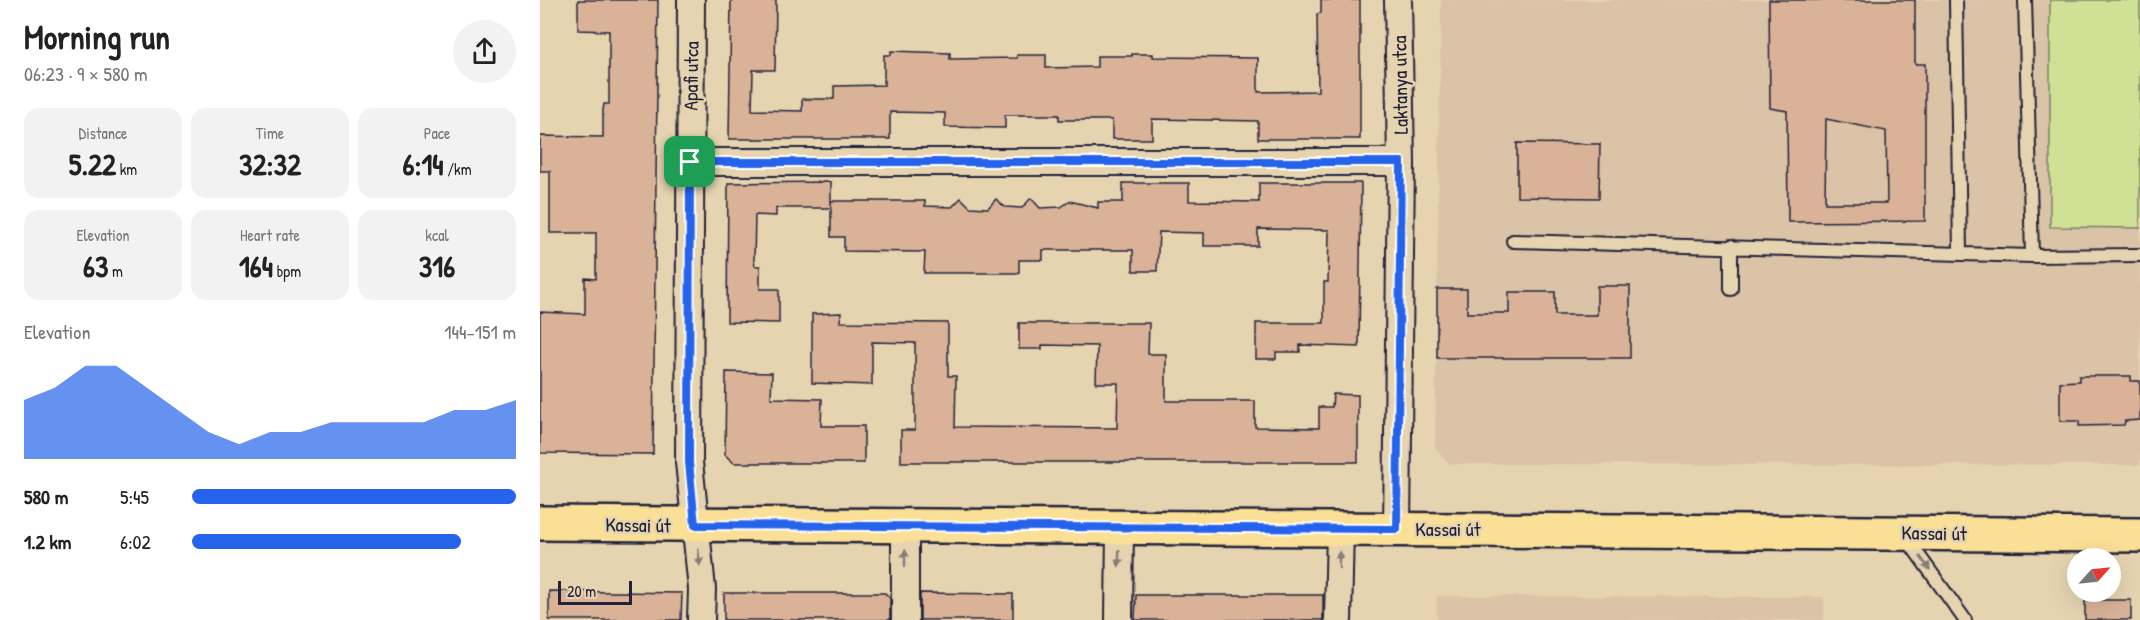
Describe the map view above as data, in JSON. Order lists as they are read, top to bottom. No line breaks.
{"streets":{"main road":["Kassai út"],"street":["Apafi utca","Laktanya utca"]},"crossings":[["Apafi utca","Kassai út"],["Laktanya utca","Kassai út"]],"scale_bar":"20 m","north":"top right","page":{"heading":["Morning run","06:23 · 9 × 580 m"],"stats":[["Distance","5.22 km"],["Time","32:32"],["Pace","6:14 /km"],["Elevation","63 m"],["Heart rate","164 bpm"],["kcal","316"]],"chart":["Elevation","144–151 m"],"list":[{"name":"580 m","note":"5:45"},{"name":"1.2 km","note":"6:02"}],"scale":"20 m"}}
